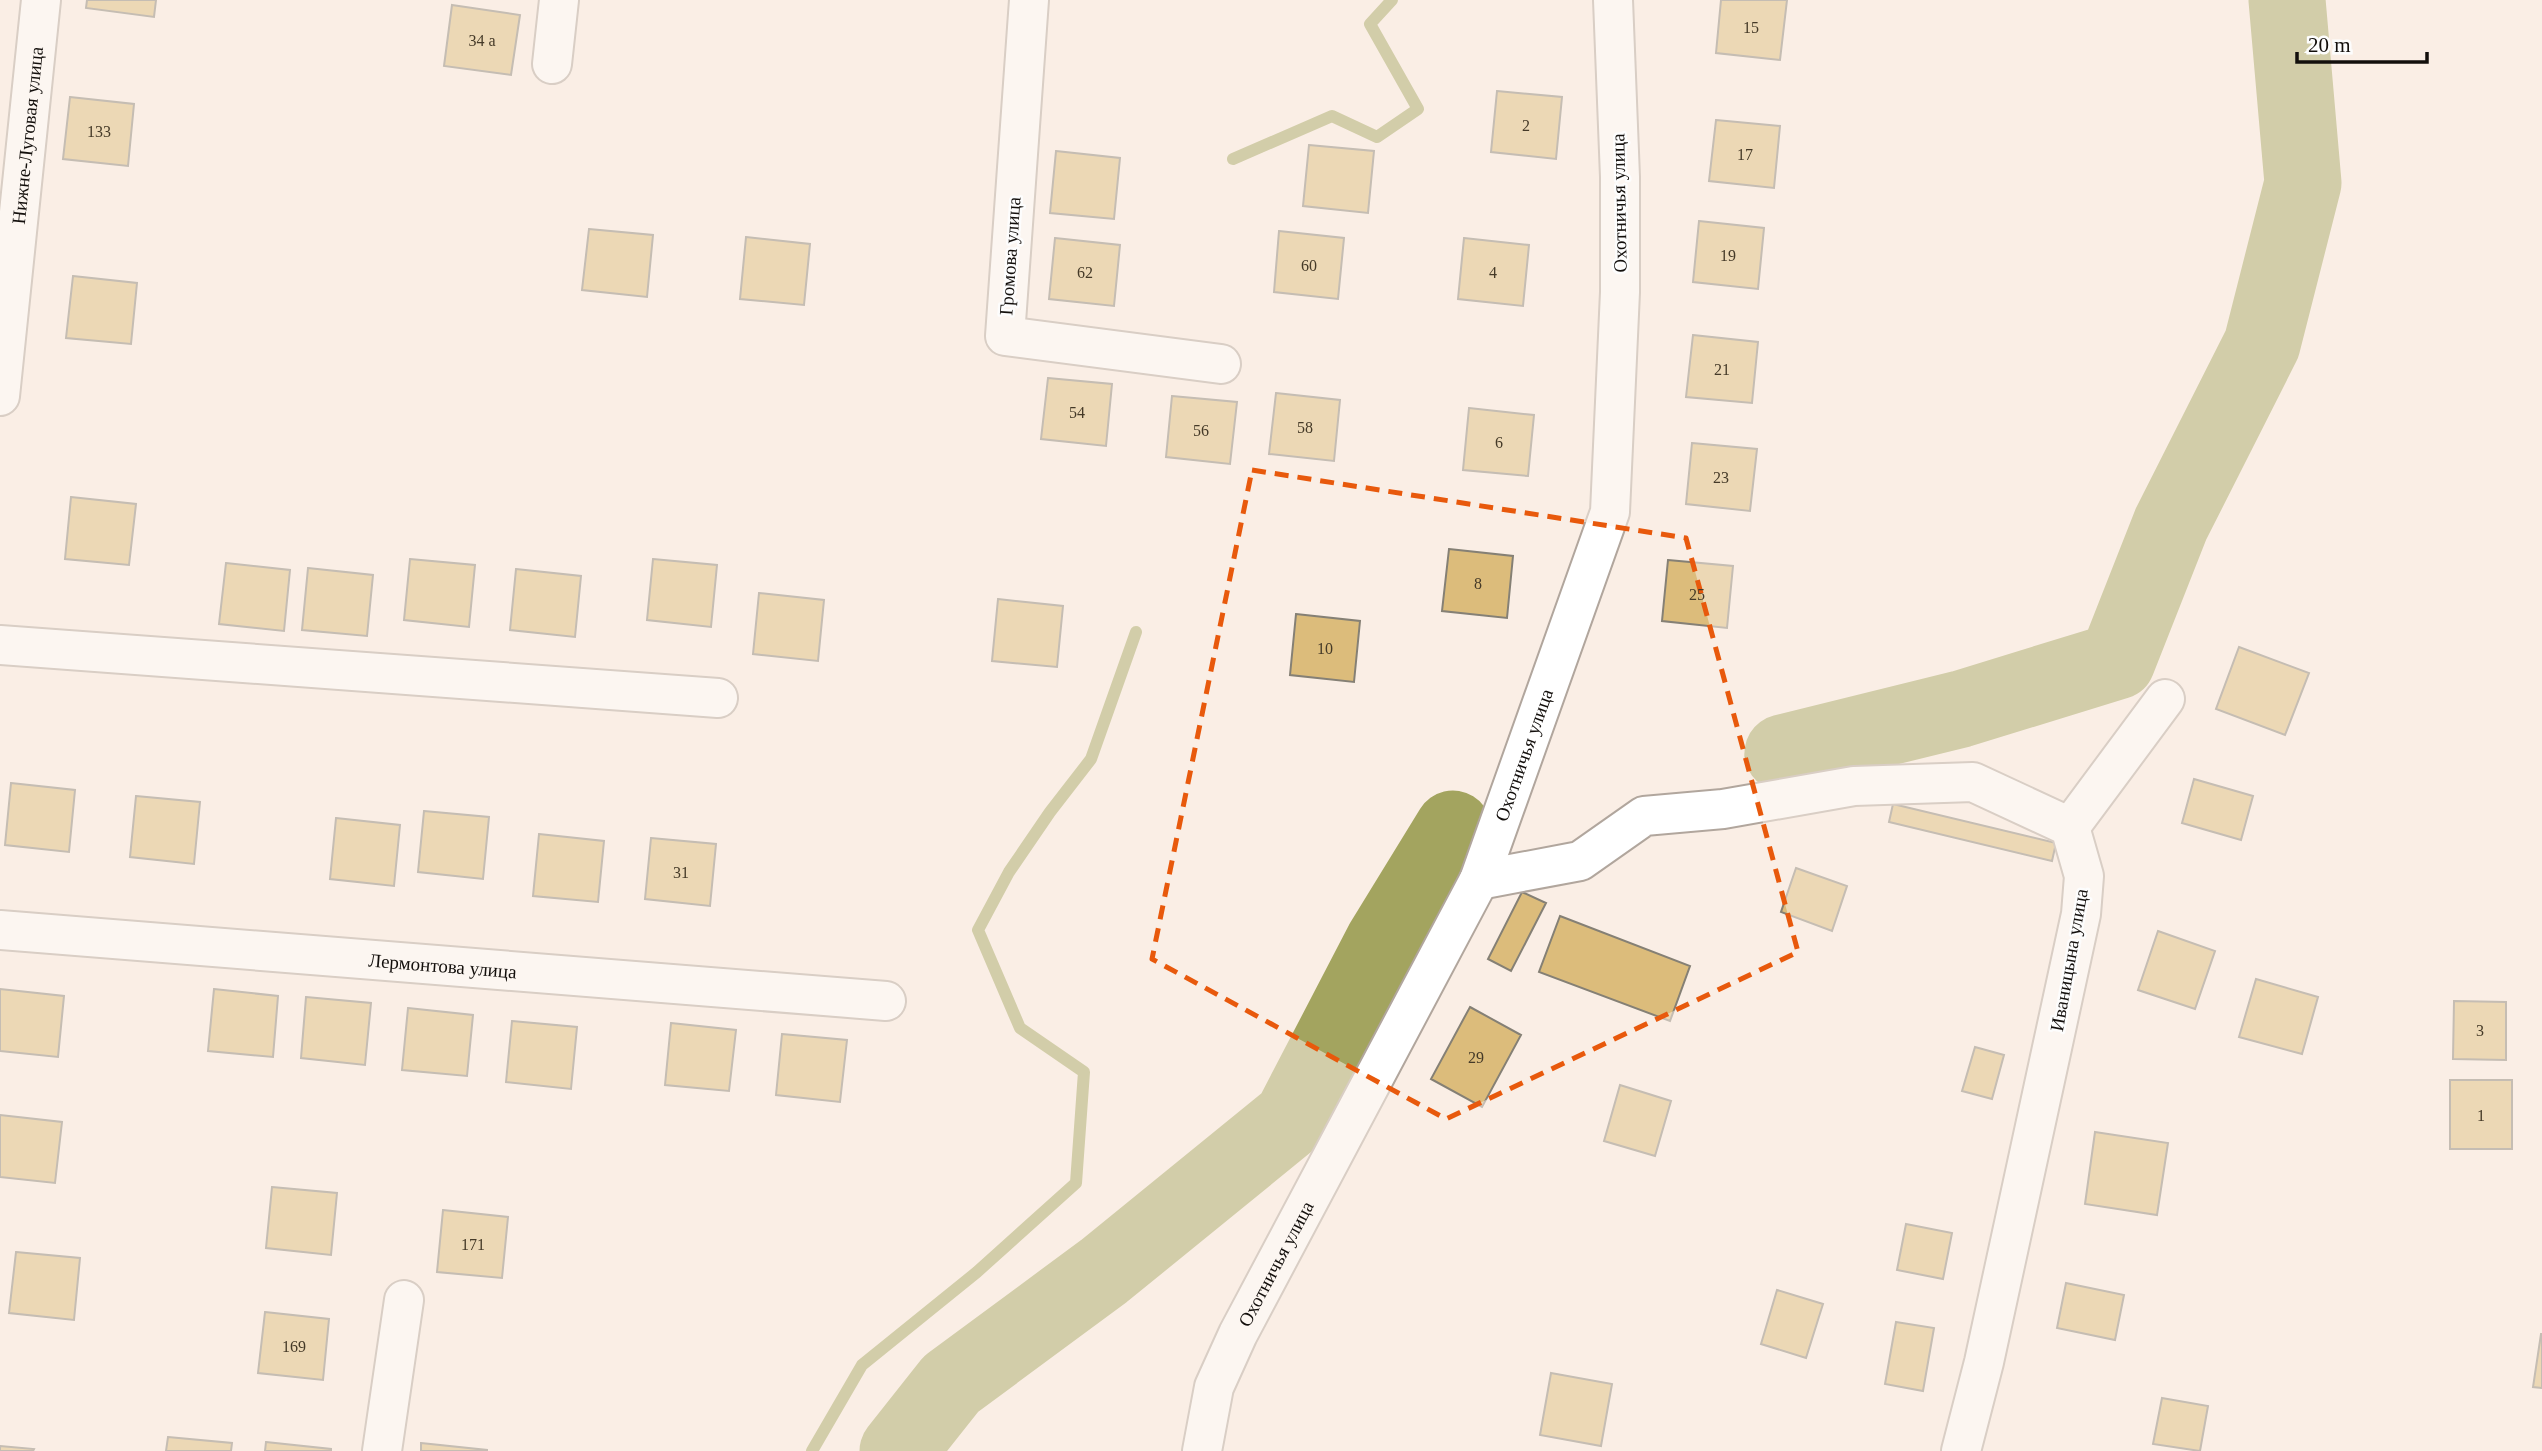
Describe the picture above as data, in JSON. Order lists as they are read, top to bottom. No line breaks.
{"streets":{"street":["Нижне-Луговая улица","Охотничья улица","Громова улица","Иваницына улица","Лермонтова улица"]},"house_numbers":["15","34 а","2","133","17","19","60","62","4","21","54","58","56","6","23","8","25","10","31","3","29","1","171","169"],"scale_bar":"20 m"}
